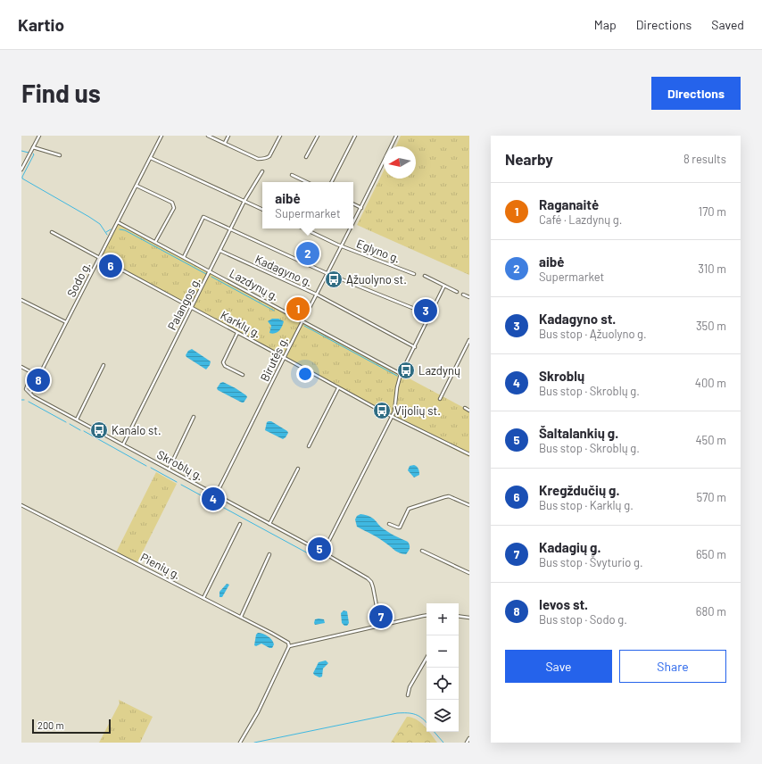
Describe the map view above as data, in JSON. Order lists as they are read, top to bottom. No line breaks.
{"streets":{"street":["Eglyno g.","Kadagyno g.","Sodo g.","Lazdynų g.","Palangos g.","Karklų g.","Birutės g.","Skroblų g.","Pienių g."]},"crossings":[["Eglyno g.","Birutės g."],["Kadagyno g.","Palangos g."],["Kadagyno g.","Birutės g."],["Sodo g.","Lazdynų g."],["Sodo g.","Karklų g."],["Sodo g.","Skroblų g."],["Lazdynų g.","Palangos g."],["Lazdynų g.","Birutės g."],["Palangos g.","Karklų g."],["Palangos g.","Skroblų g."],["Karklų g.","Birutės g."],["Birutės g.","Skroblų g."]],"places":{"bus stop":["Ąžuolyno st.","Lazdynų","Vijolių st.","Kanalo st."]},"scale_bar":"200 m","north":"left","page":{"header":"Kartio","nav":["Map","Directions","Saved"],"buttons":["Directions",["Save","Share"]],"title":"Find us","heading":["Nearby","8 results"],"popup":["aibė","Supermarket"],"list":[{"mark":"1","name":"Raganaitė","note":"Café · Lazdynų g.","value":"170 m"},{"mark":"2","name":"aibė","note":"Supermarket","value":"310 m"},{"mark":"3","name":"Kadagyno st.","note":"Bus stop · Ąžuolyno g.","value":"350 m"},{"mark":"4","name":"Skroblų","note":"Bus stop · Skroblų g.","value":"400 m"},{"mark":"5","name":"Šaltalankių g.","note":"Bus stop · Skroblų g.","value":"450 m"},{"mark":"6","name":"Kregždučių g.","note":"Bus stop · Karklų g.","value":"570 m"},{"mark":"7","name":"Kadagių g.","note":"Bus stop · Švyturio g.","value":"650 m"},{"mark":"8","name":"Ievos st.","note":"Bus stop · Sodo g.","value":"680 m"}],"pins":["2","6","1","3","8","4","5","7"],"map_buttons":["+","−"],"scale":"200 m"}}
